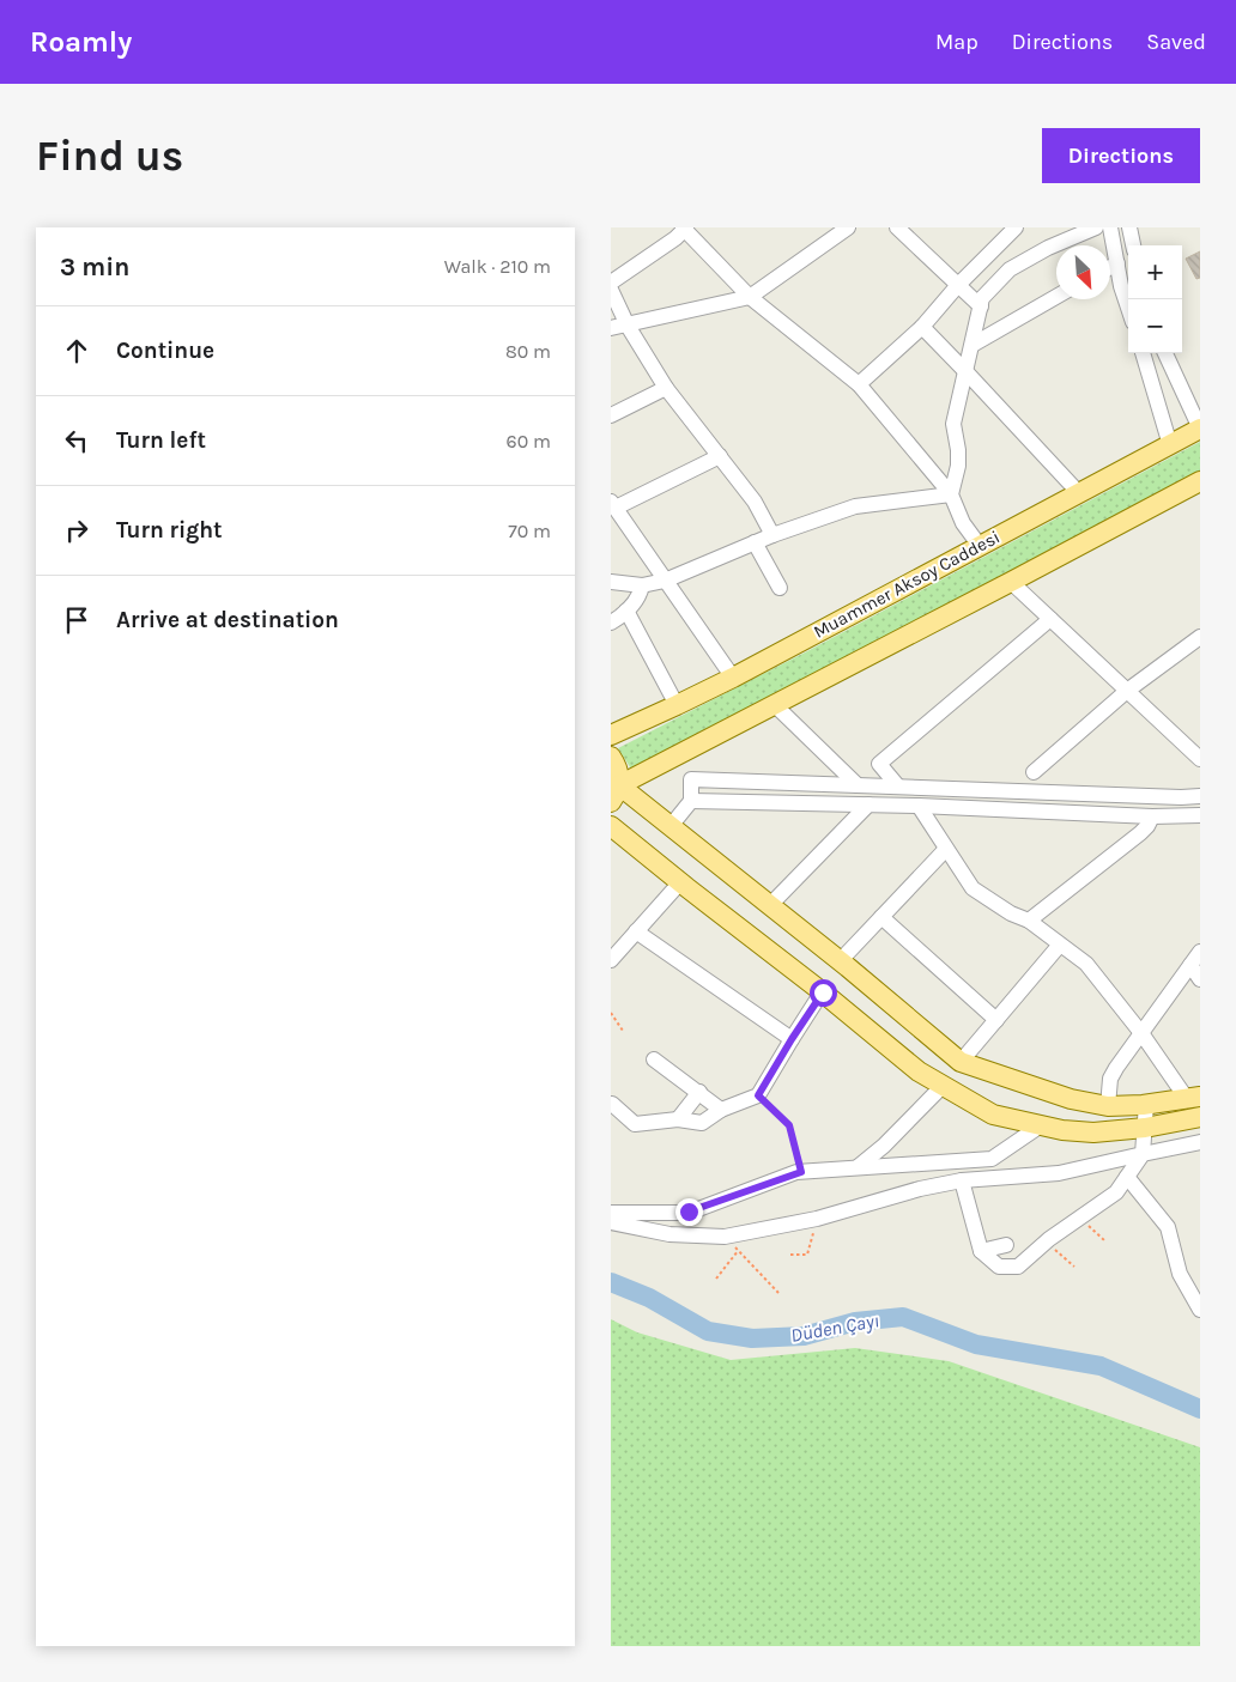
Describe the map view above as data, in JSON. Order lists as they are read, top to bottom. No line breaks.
{"streets":{"main road":["Muammer Aksoy Caddesi"]},"water":["Düden Çayı"],"north":"bottom right","page":{"header":"Roamly","nav":["Map","Directions","Saved"],"buttons":"Directions","title":"Find us","heading":["3 min","Walk · 210 m"],"map_buttons":["+","−"],"list":[["Continue","80 m"],["Turn left","60 m"],["Turn right","70 m"],"Arrive at destination"]}}
